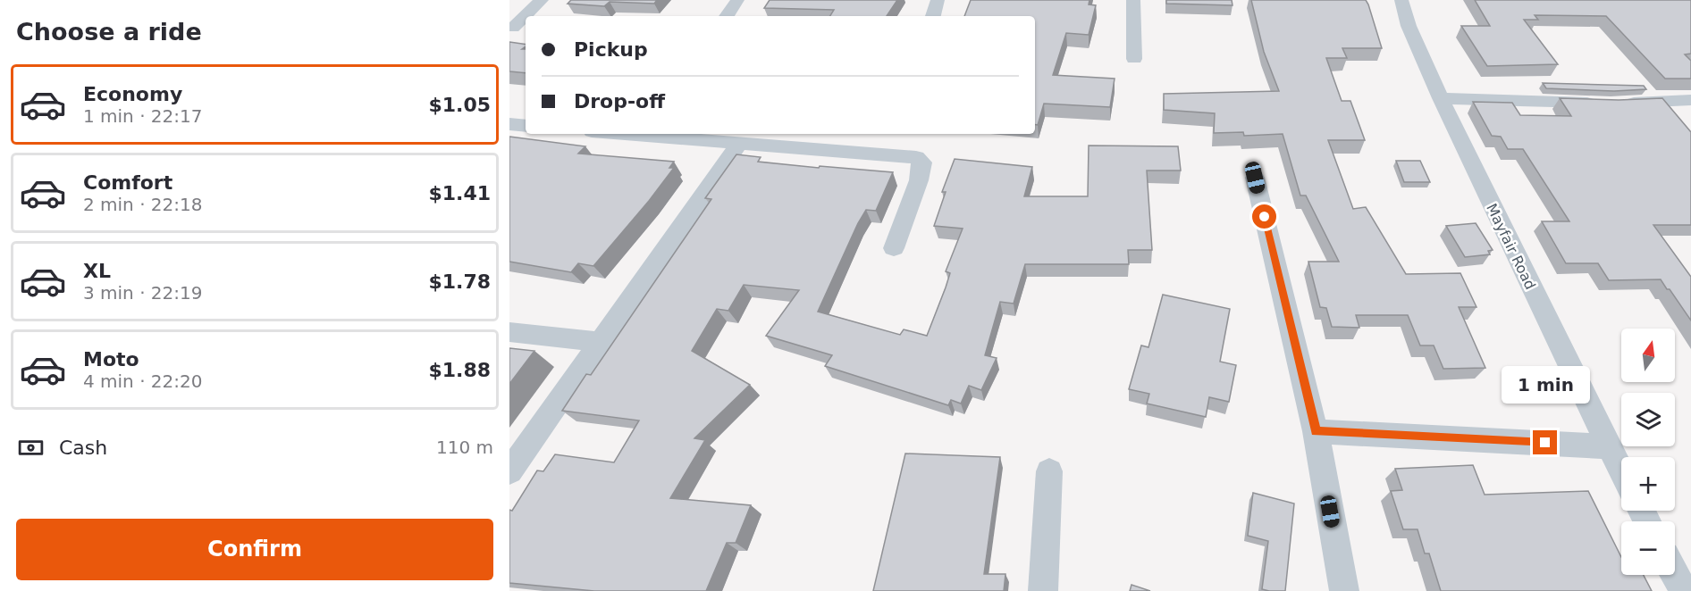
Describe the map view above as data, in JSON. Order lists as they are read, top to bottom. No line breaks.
{"streets":{"street":["Mayfair Road"]},"north":"top","page":{"heading":"Choose a ride","banner":["Pickup","Drop-off"],"list":[{"name":"Economy","note":"1 min · 22:17","value":"$1.05"},{"name":"Comfort","note":"2 min · 22:18","value":"$1.41"},{"name":"XL","note":"3 min · 22:19","value":"$1.78"},{"name":"Moto","note":"4 min · 22:20","value":"$1.88"}],"map_buttons":["+","−"],"bubble":"1 min","pay":["Cash","110 m"],"buttons":"Confirm"}}
